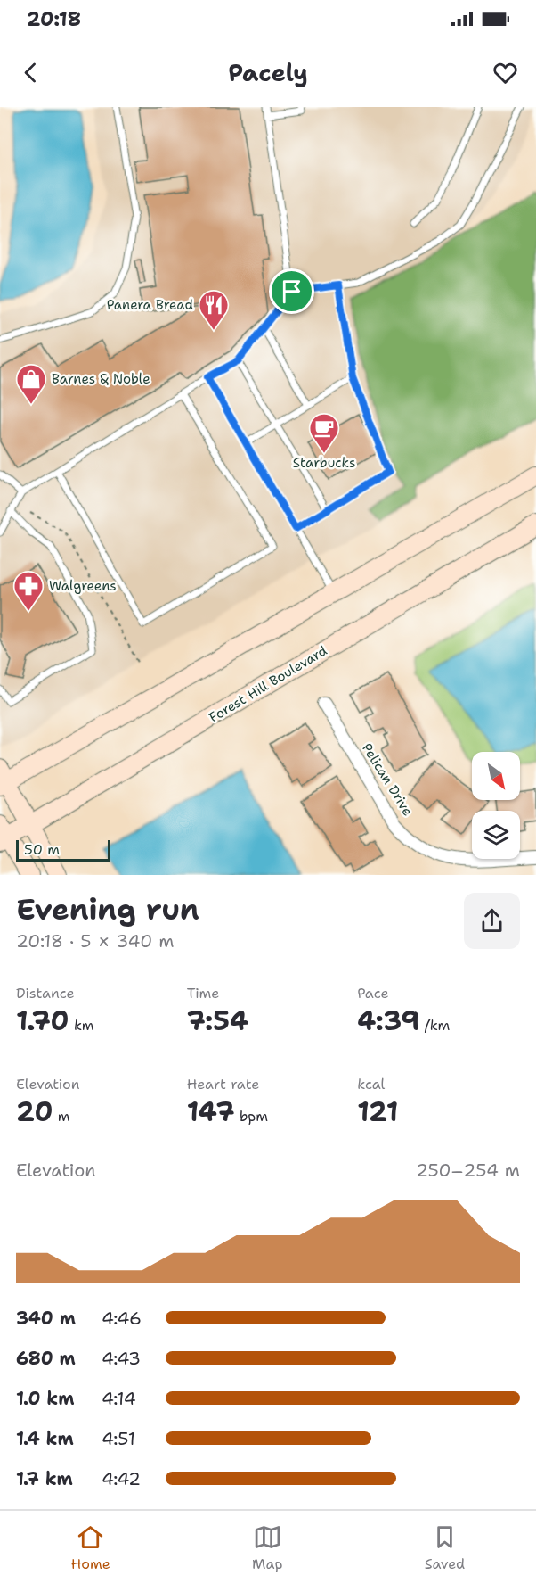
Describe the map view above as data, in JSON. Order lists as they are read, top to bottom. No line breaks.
{"streets":{"main road":["Forest Hill Boulevard"],"street":["Pelican Drive"]},"places":{"restaurant":["Panera Bread"],"shop":["Barnes & Noble"],"cafe":["Starbucks"],"pharmacy":["Walgreens"]},"scale_bar":"50 m","north":"bottom right","page":{"status":"20:18","header":"Pacely","scale":"50 m","heading":["Evening run","20:18 · 5 × 340 m"],"stats":[["Distance","1.70 km"],["Time","7:54"],["Pace","4:39 /km"],["Elevation","20 m"],["Heart rate","147 bpm"],["kcal","121"]],"chart":["Elevation","250–254 m"],"list":[{"name":"340 m","note":"4:46"},{"name":"680 m","note":"4:43"},{"name":"1.0 km","note":"4:14"},{"name":"1.4 km","note":"4:51"},{"name":"1.7 km","note":"4:42"}],"tabs":["Home","Map","Saved"]}}
